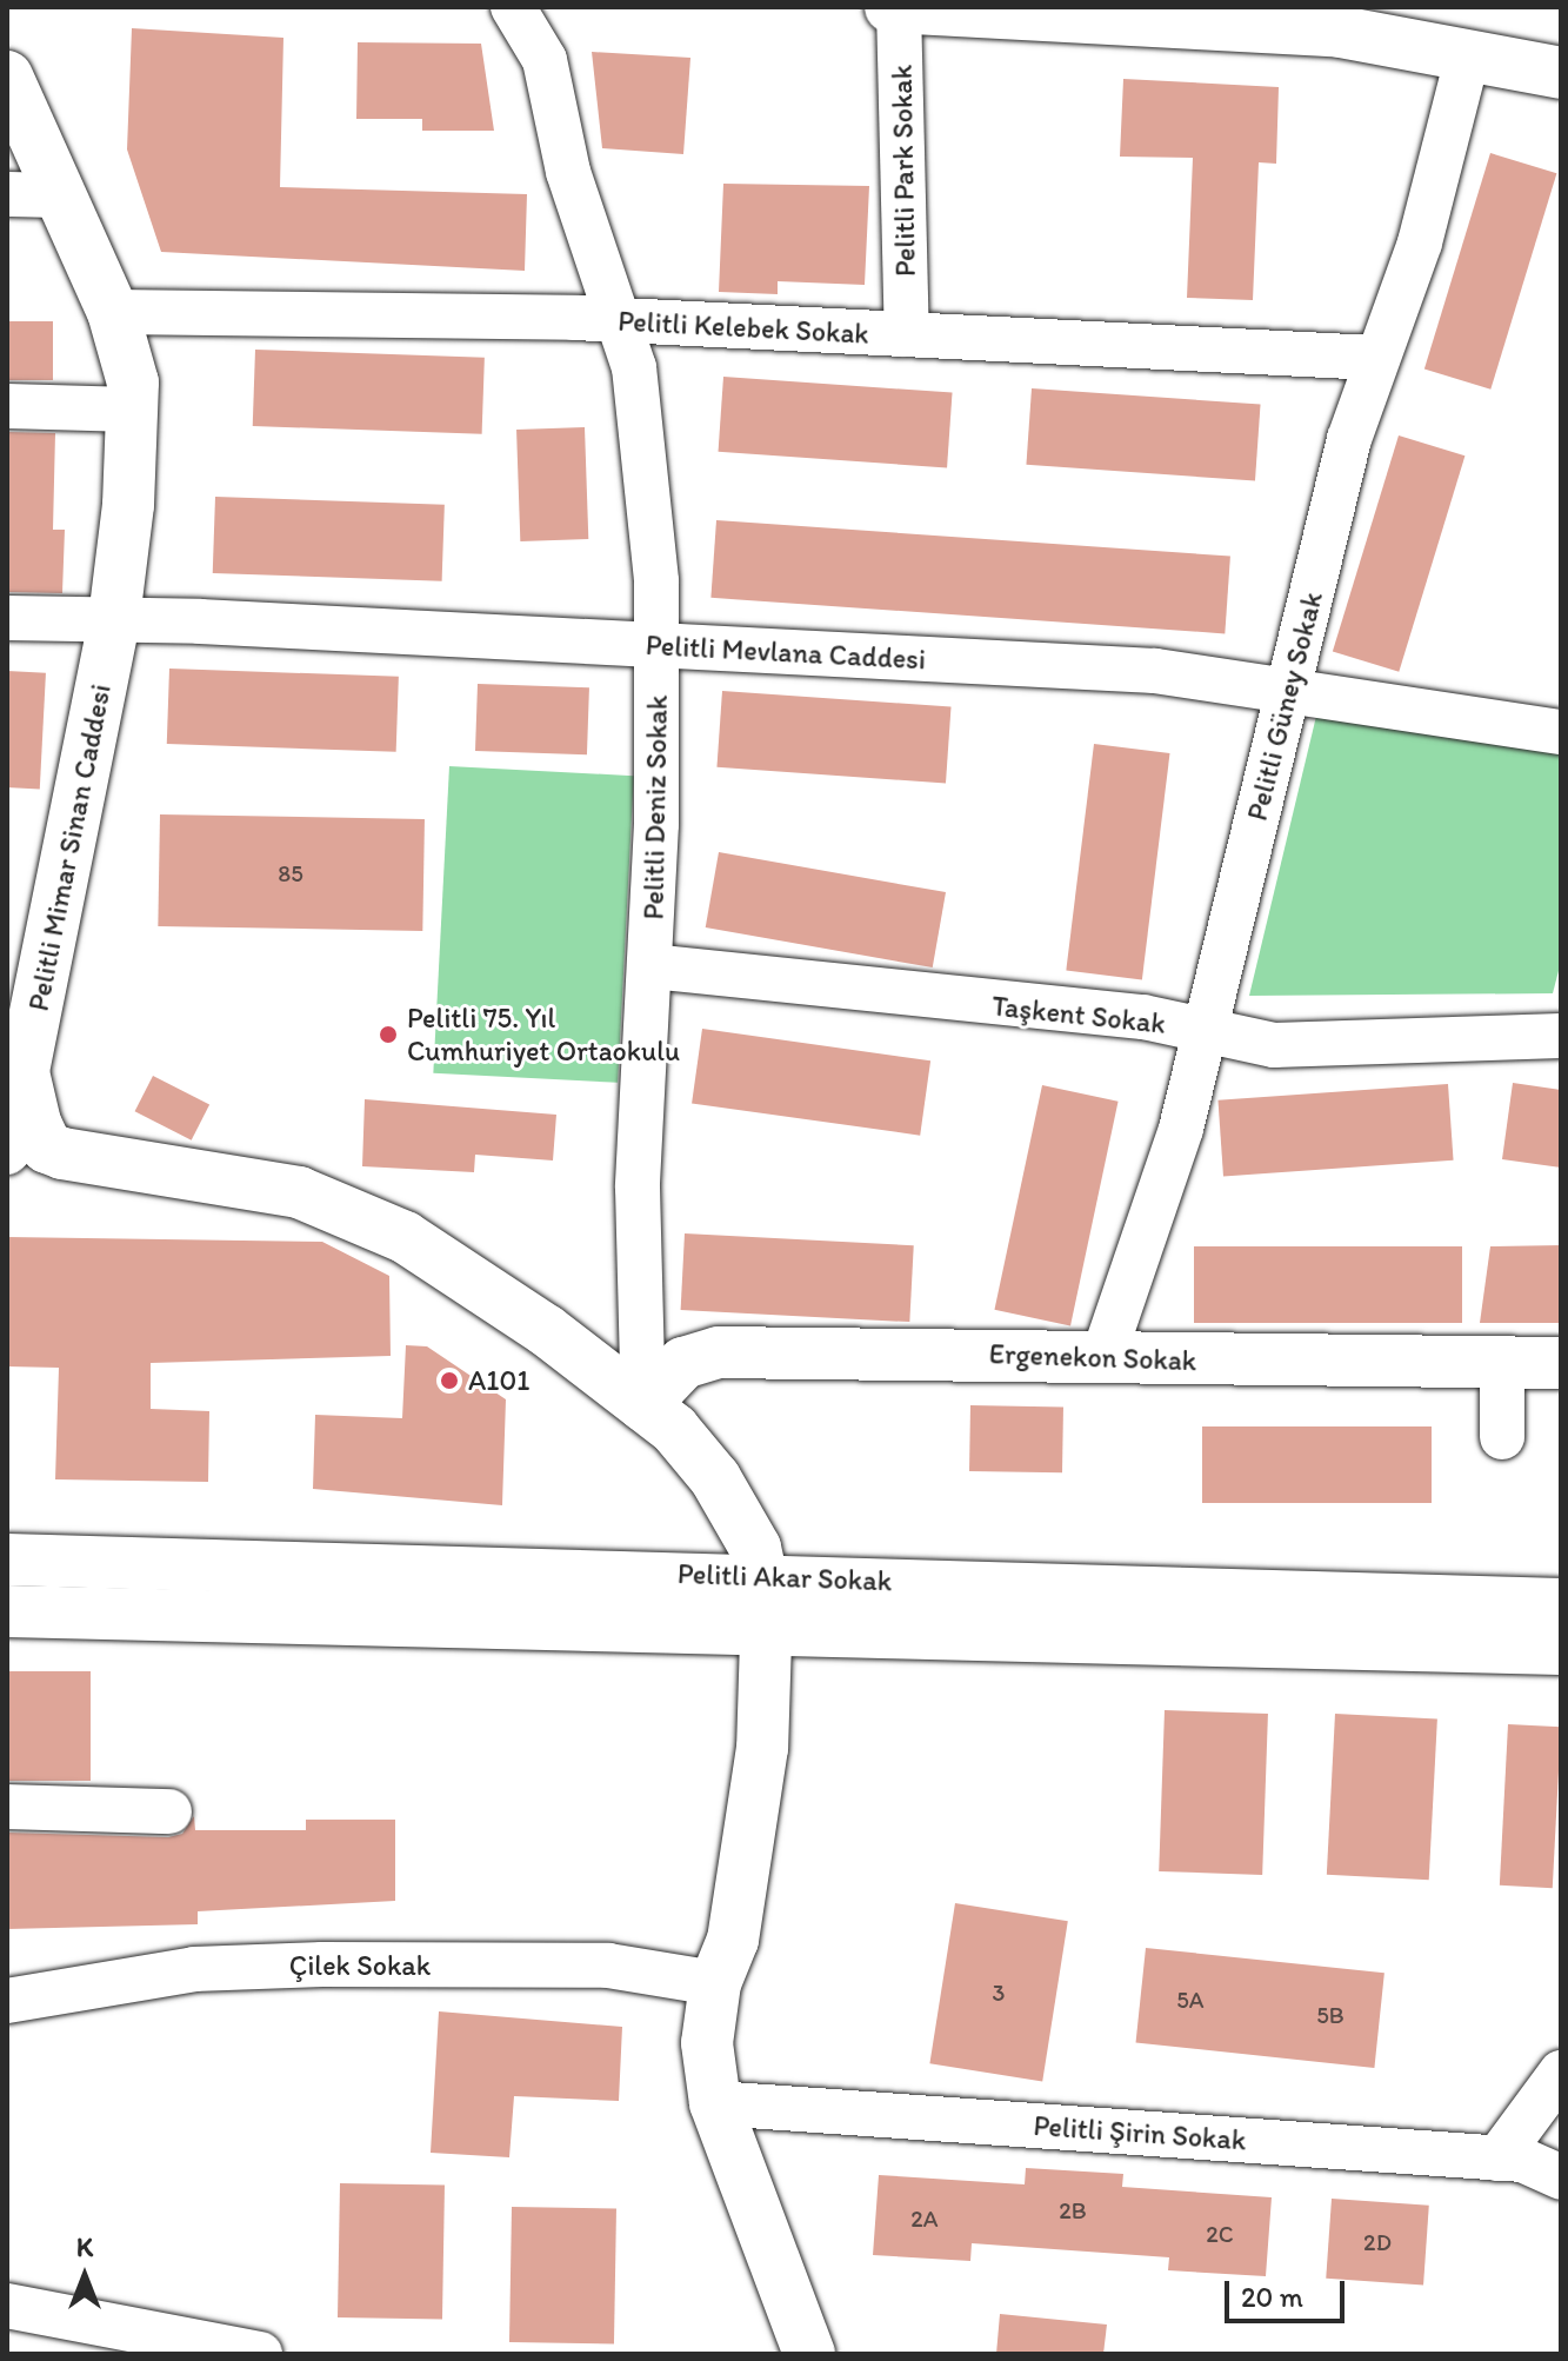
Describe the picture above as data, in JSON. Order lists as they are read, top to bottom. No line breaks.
{"streets":{"street":["Pelitli Park Sokak","Pelitli Kelebek Sokak","Pelitli Mevlana Caddesi","Pelitli Güney Sokak","Pelitli Deniz Sokak","Pelitli Mimar Sinan Caddesi","Taşkent Sokak","Ergenekon Sokak","Pelitli Akar Sokak","Çilek Sokak","Pelitli Şirin Sokak"]},"crossings":[["Pelitli Park Sokak","Pelitli Kelebek Sokak"],["Pelitli Kelebek Sokak","Pelitli Güney Sokak"],["Pelitli Kelebek Sokak","Pelitli Deniz Sokak"],["Pelitli Kelebek Sokak","Pelitli Mimar Sinan Caddesi"],["Pelitli Mevlana Caddesi","Pelitli Güney Sokak"],["Pelitli Mevlana Caddesi","Pelitli Deniz Sokak"],["Pelitli Mevlana Caddesi","Pelitli Mimar Sinan Caddesi"],["Pelitli Güney Sokak","Taşkent Sokak"],["Pelitli Güney Sokak","Ergenekon Sokak"],["Pelitli Deniz Sokak","Pelitli Mimar Sinan Caddesi"],["Pelitli Deniz Sokak","Taşkent Sokak"],["Pelitli Deniz Sokak","Ergenekon Sokak"],["Pelitli Mimar Sinan Caddesi","Ergenekon Sokak"],["Pelitli Mimar Sinan Caddesi","Pelitli Akar Sokak"],["Pelitli Mimar Sinan Caddesi","Çilek Sokak"],["Pelitli Mimar Sinan Caddesi","Pelitli Şirin Sokak"]],"places":["Pelitli 75. Yıl Cumhuriyet Ortaokulu","A101"],"house_numbers":["85","3","5A","5B","2B","2A","2C","2D"],"scale_bar":"20 m","north":"top"}
